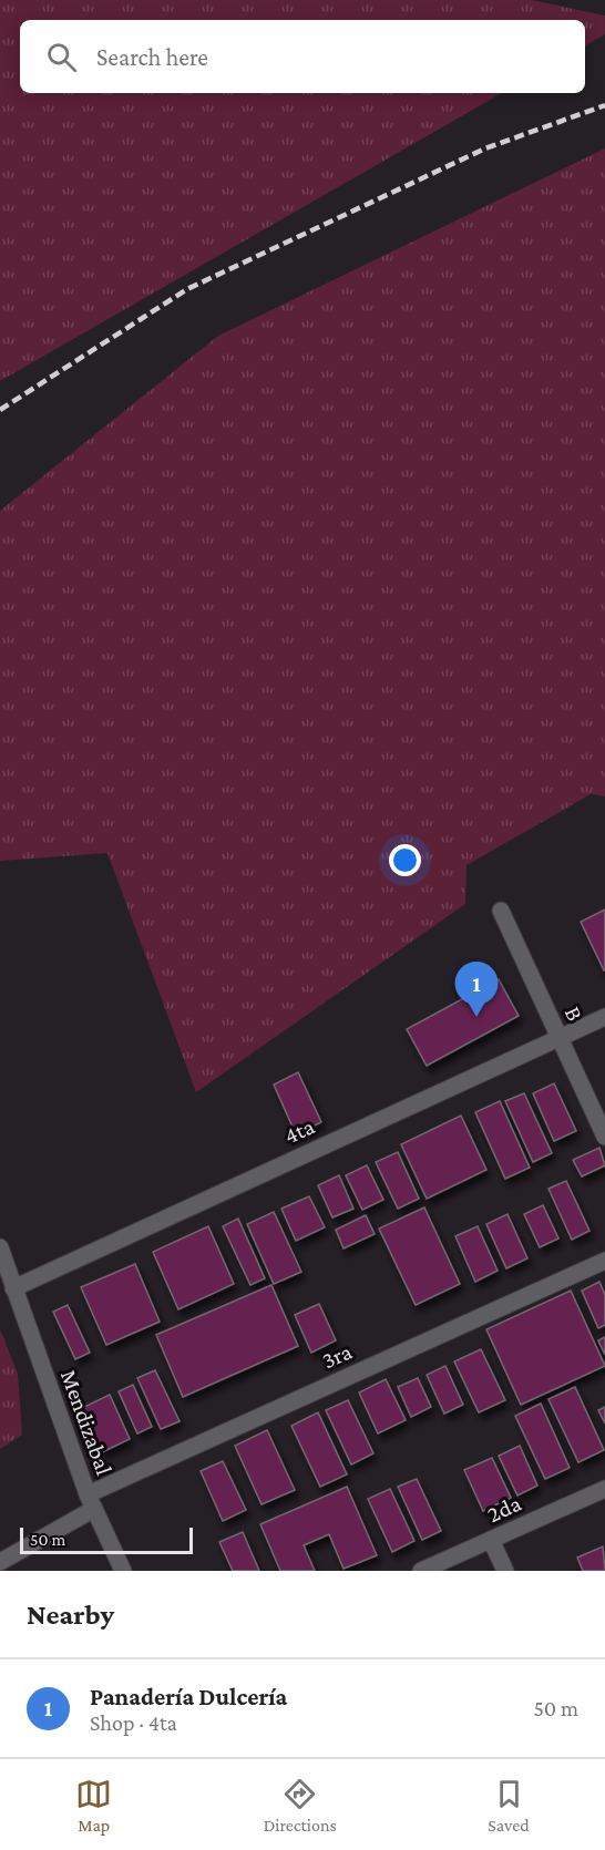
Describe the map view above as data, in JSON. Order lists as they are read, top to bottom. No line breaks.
{"streets":{"street":["B","4ta","3ra","Mendizabal","2da"]},"crossings":[["B","4ta"],["4ta","Mendizabal"],["3ra","Mendizabal"]],"scale_bar":"50 m","page":{"search":"Search here","pins":"1","scale":"50 m","heading":"Nearby","list":[{"mark":"1","name":"Panadería Dulcería","note":"Shop · 4ta","value":"50 m"}],"nav":["Map","Directions","Saved"]}}
